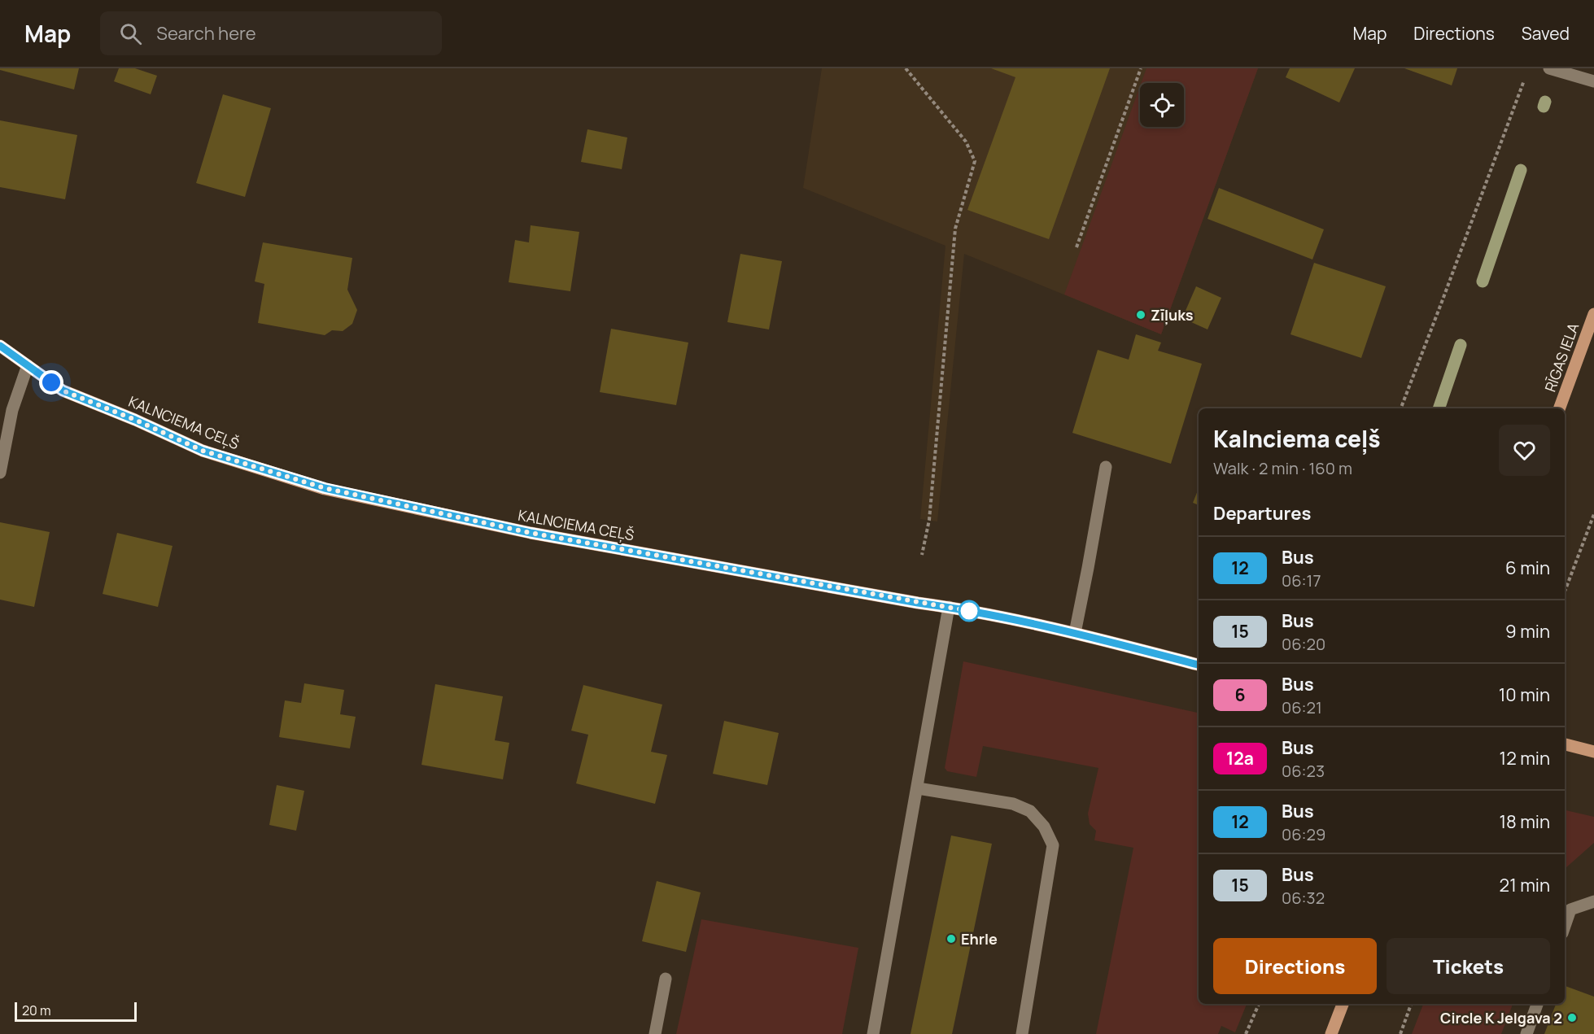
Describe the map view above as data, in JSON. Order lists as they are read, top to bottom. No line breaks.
{"streets":{"main road":["RĪGAS IELA","KALNCIEMA CEĻŠ"]},"places":["Zīļuks","Ehrle","Circle K Jelgava 2"],"lines":["bus line 12"],"scale_bar":"20 m","page":{"header":"Map","search":"Search here","nav":["Map","Directions","Saved"],"heading":[["Kalnciema ceļš","Walk · 2 min · 160 m"],"Departures"],"list":[{"mark":"12","name":"Bus","note":"06:17","value":"6 min"},{"mark":"15","name":"Bus","note":"06:20","value":"9 min"},{"mark":"6","name":"Bus","note":"06:21","value":"10 min"},{"mark":"12a","name":"Bus","note":"06:23","value":"12 min"},{"mark":"12","name":"Bus","note":"06:29","value":"18 min"},{"mark":"15","name":"Bus","note":"06:32","value":"21 min"}],"buttons":["Directions","Tickets"],"scale":"20 m"}}
